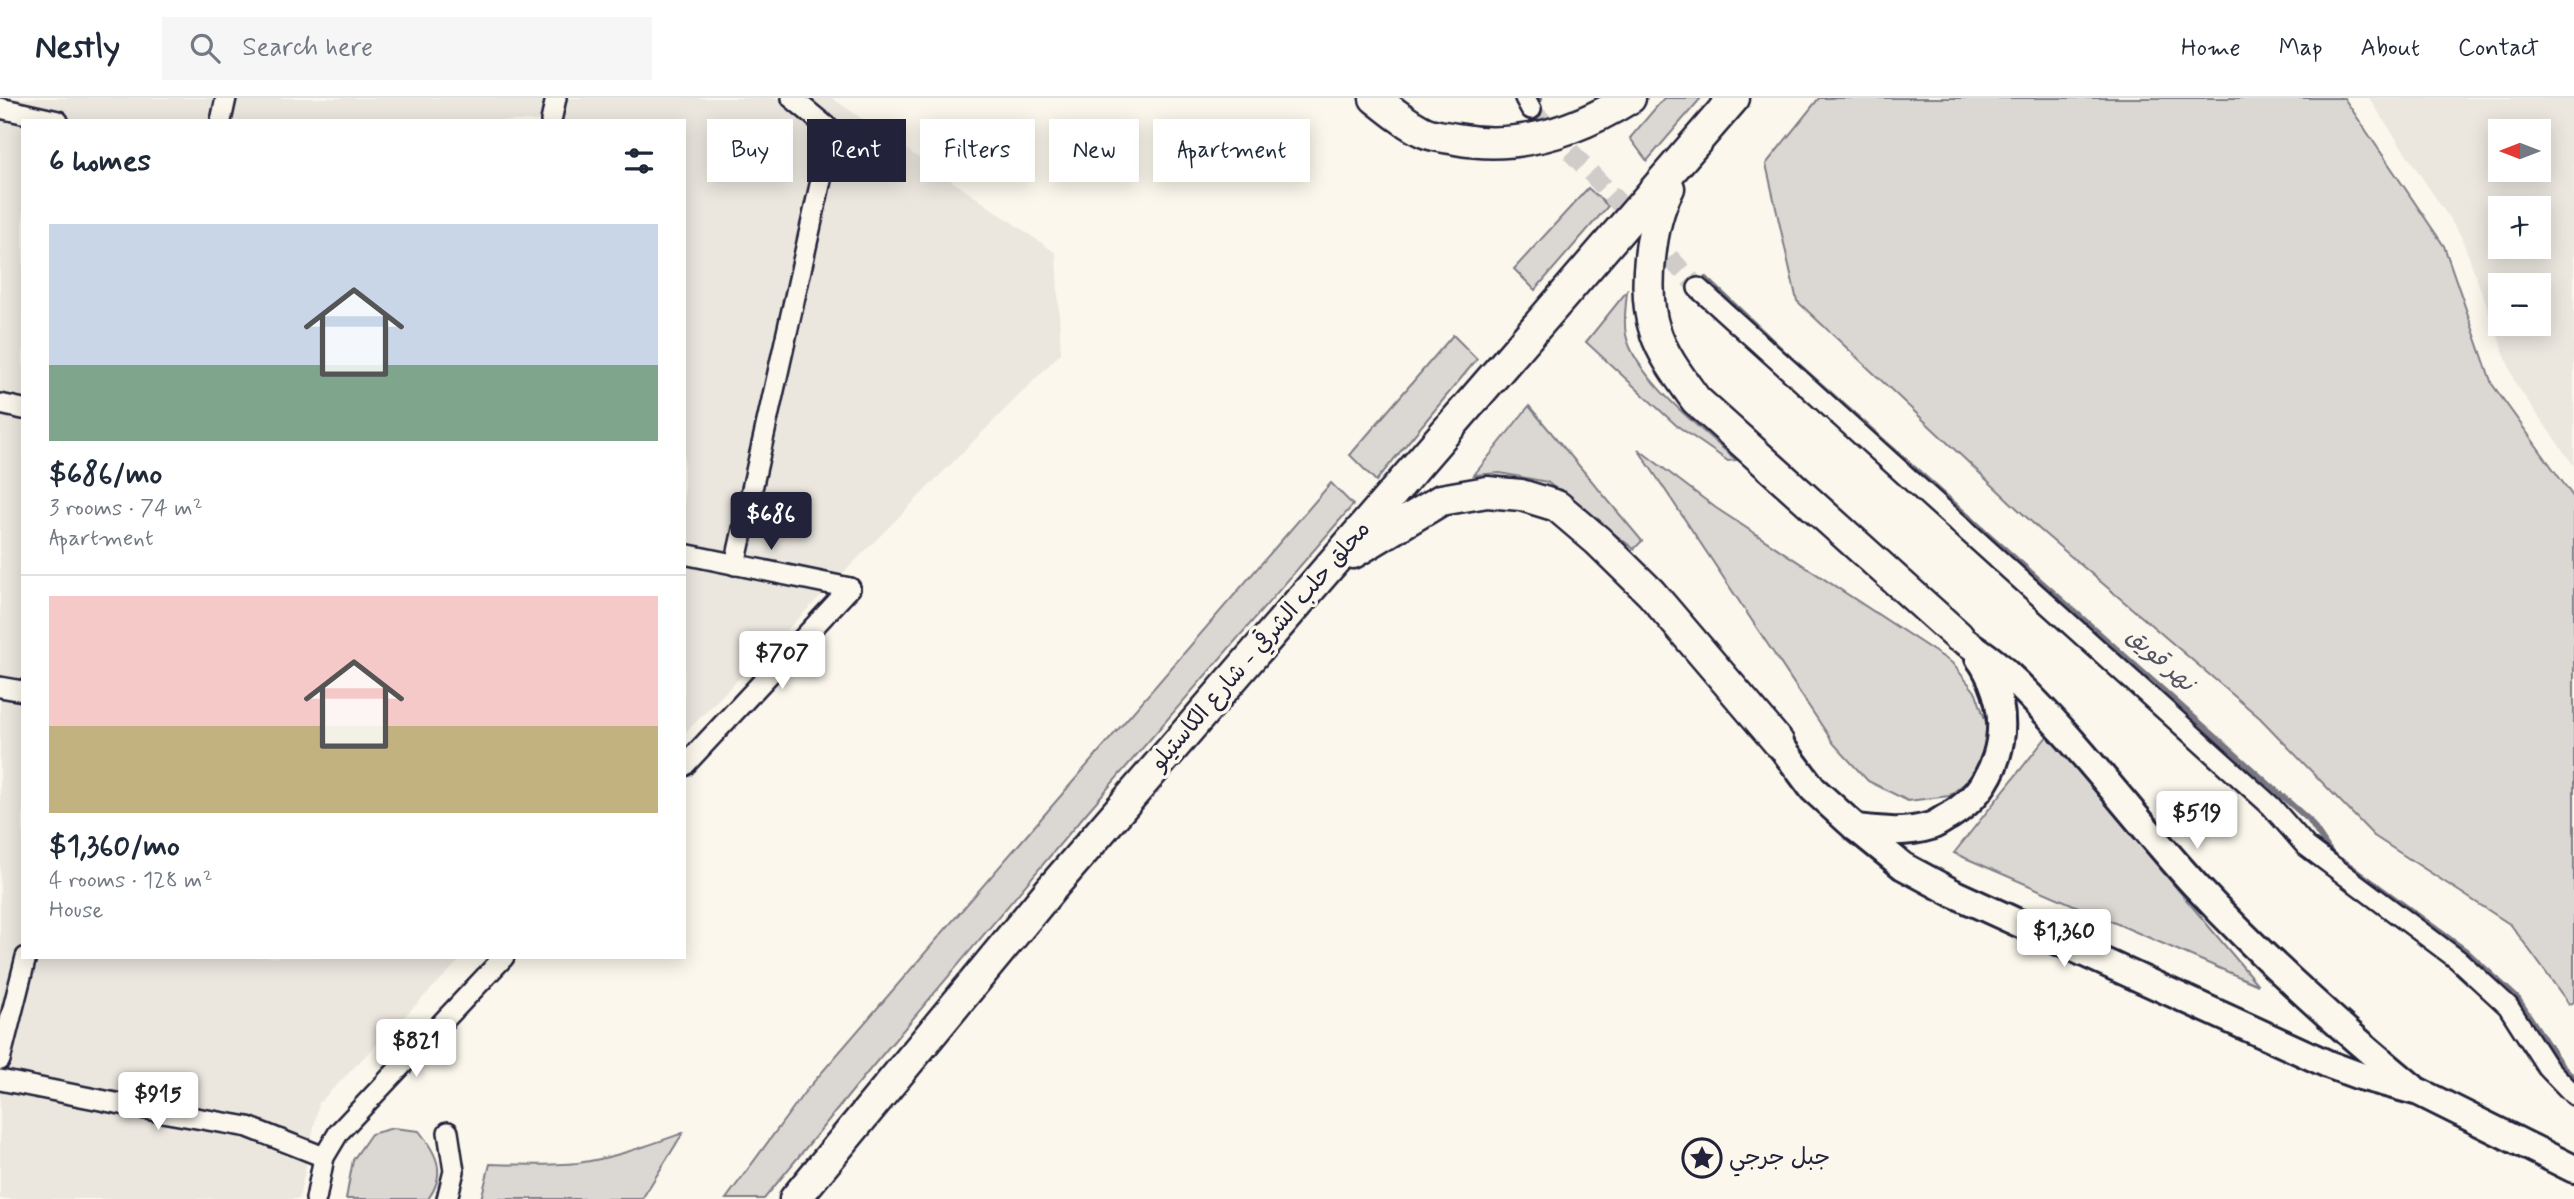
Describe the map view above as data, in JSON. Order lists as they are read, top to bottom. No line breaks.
{"streets":{"highway":["محلق حلب الشرقي - شارع الكاستيلو"]},"water":["نهر قويق"],"places":{"place":["جبل جرجي"]},"north":"left","page":{"header":"Nestly","search":"Search here","nav":["Home","Map","About","Contact"],"map_buttons":["+","−"],"chip":["Buy","Rent","Filters","New","Apartment"],"heading":"6 homes","list":[{"name":"$686/mo","note":"3 rooms · 74 m² · Apartment"},{"name":"$1,360/mo","note":"4 rooms · 128 m² · House"}],"price":["$686","$707","$519","$1,360","$821","$915"]}}
